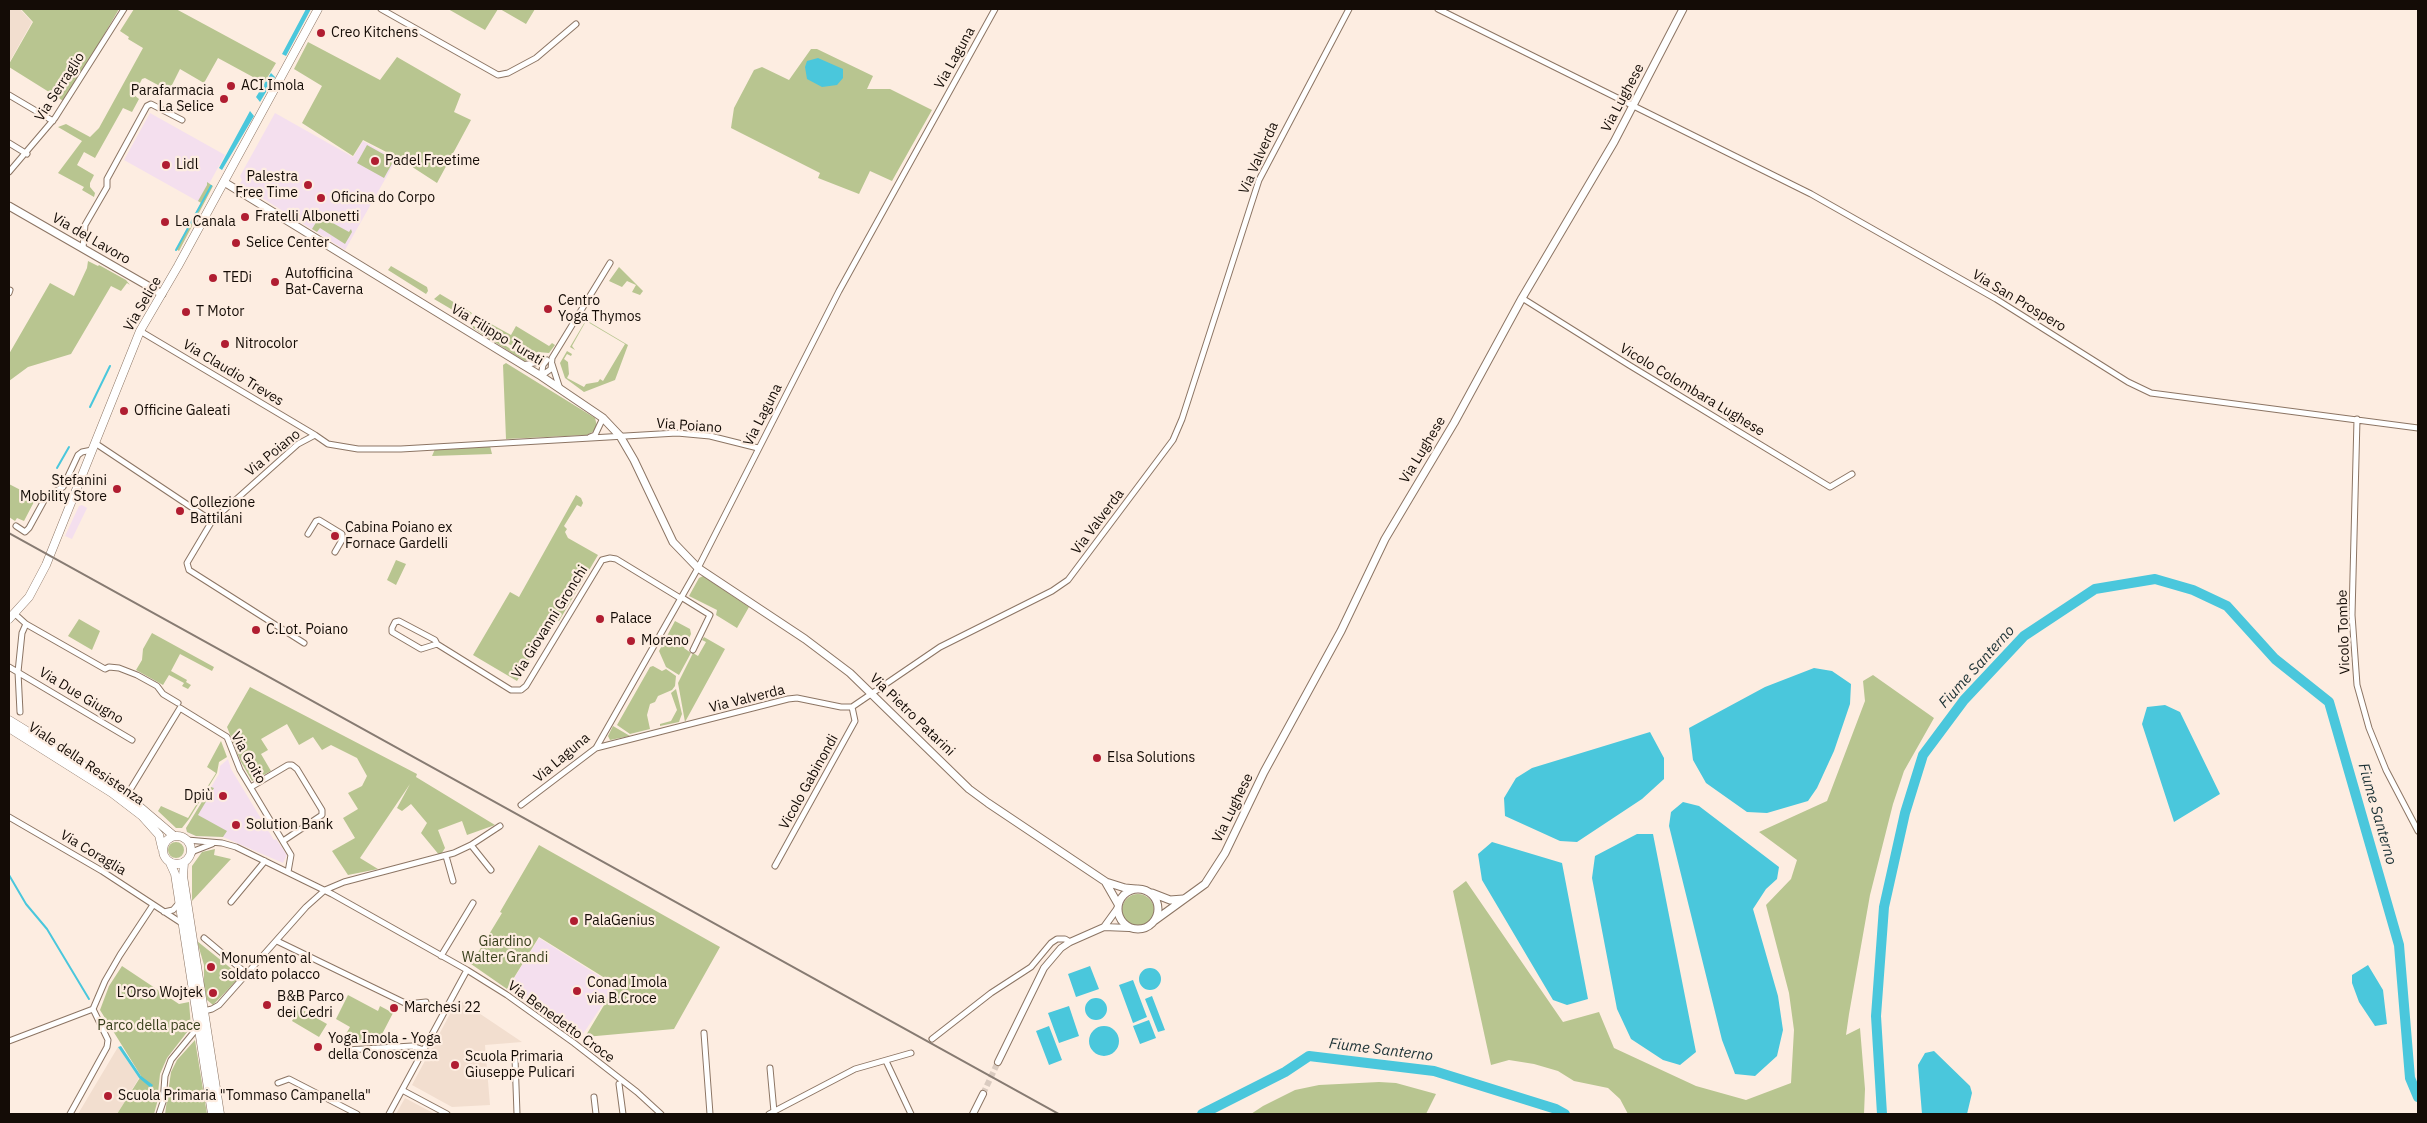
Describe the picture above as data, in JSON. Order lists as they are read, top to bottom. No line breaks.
{"streets":{"main road":["Via Lughese","Via del Lavoro","Via Selice","Via Filippo Turati","Via Pietro Patarini","Viale della Resistenza"],"street":["Via Laguna","Via Serraglio","Via Valverda","Via San Prospero","Via Claudio Treves","Vicolo Colombara Lughese","Via Poiano","Via Giovanni Gronchi","Vicolo Tombe","Via Due Giugno","Via Goito","Vicolo Gabinondi","Via Coraglia","Via Benedetto Croce"]},"crossings":[["Via Laguna","Via Valverda"],["Via Laguna","Via Filippo Turati"],["Via Laguna","Via Poiano"],["Via Laguna","Via Giovanni Gronchi"],["Via Laguna","Via Pietro Patarini"],["Via Lughese","Via San Prospero"],["Via Lughese","Vicolo Colombara Lughese"],["Via Lughese","Via Pietro Patarini"],["Via Valverda","Via Pietro Patarini"],["Via Valverda","Vicolo Gabinondi"],["Via del Lavoro","Via Selice"],["Via San Prospero","Vicolo Tombe"],["Via Selice","Via Filippo Turati"],["Via Selice","Via Claudio Treves"],["Via Filippo Turati","Via Poiano"],["Via Filippo Turati","Via Pietro Patarini"],["Via Claudio Treves","Via Poiano"],["Via Goito","Viale della Resistenza"],["Via Goito","Via Benedetto Croce"],["Viale della Resistenza","Via Coraglia"],["Viale della Resistenza","Via Benedetto Croce"]],"water":["Fiume Santerno"],"parks":["Giardino Walter Grandi","Parco della pace"],"places":["Creo Kitchens","ACI Imola","Parafarmacia La Selice","Padel Freetime","Lidl","Palestra Free Time","Oficina do Corpo","Fratelli Albonetti","La Canala","Selice Center","TEDi","Autofficina Bat-Caverna","Centro Yoga Thymos","T Motor","Nitrocolor","Officine Galeati","Stefanini Mobility Store","Collezione Battilani","Cabina Poiano ex Fornace Gardelli","Palace","C.Lot. Poiano","Moreno","Elsa Solutions","Dpiù","Solution Bank","PalaGenius","Monumento al soldato polacco","Conad Imola via B.Croce","L’Orso Wojtek","B&B Parco dei Cedri","Marchesi 22","Yoga Imola - Yoga della Conoscenza","Scuola Primaria Giuseppe Pulicari","Scuola Primaria \"Tommaso Campanella\""]}
